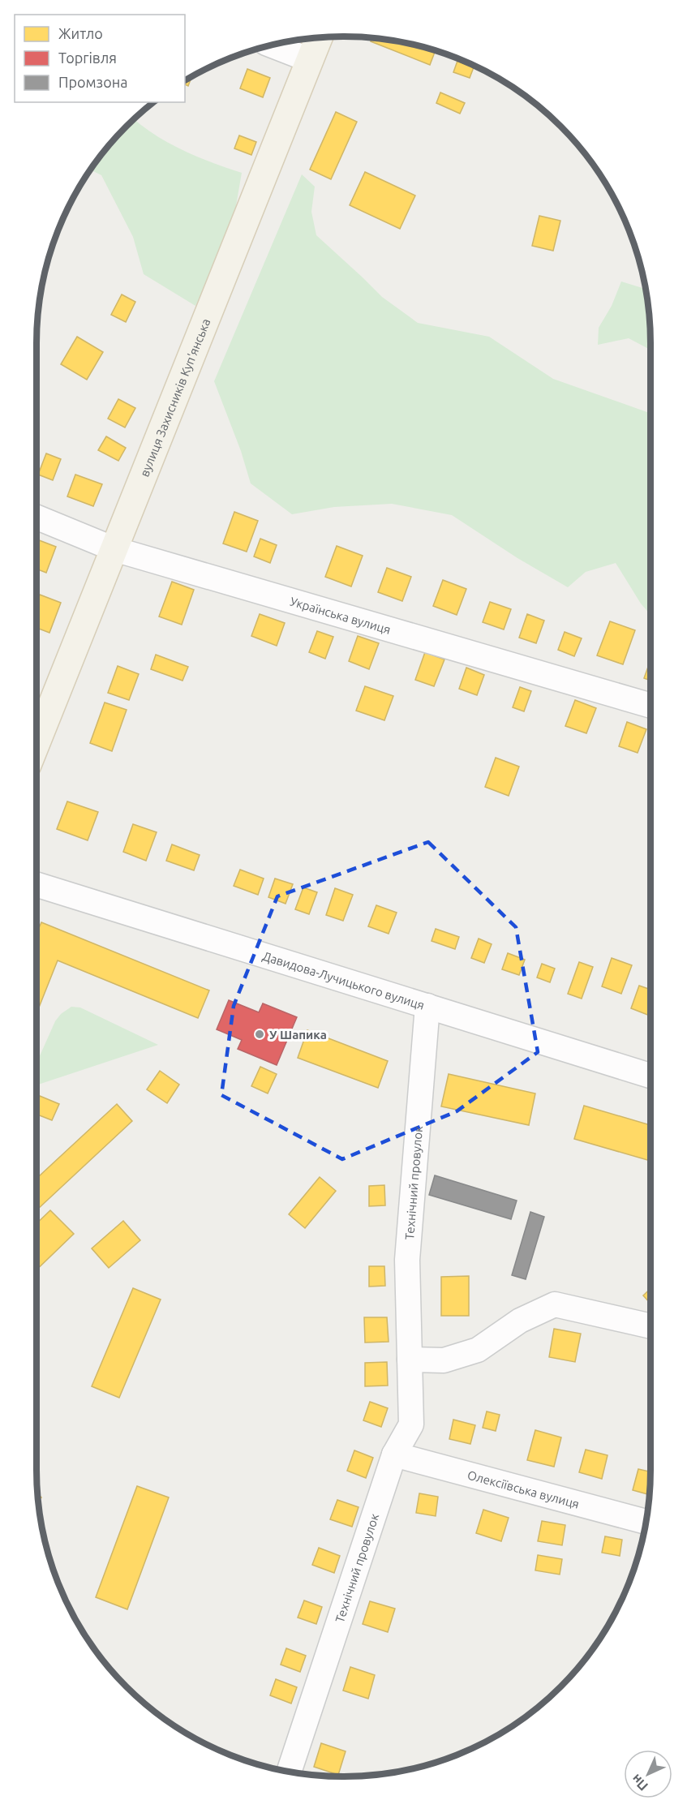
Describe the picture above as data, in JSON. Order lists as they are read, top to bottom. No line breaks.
{"streets":{"main road":["вулиця Захисників Куп'янська"],"street":["Українська вулиця","Давидова-Лучицького вулиця","Технічний провулок","Олексіївська вулиця"]},"crossings":[["вулиця Захисників Куп'янська","Українська вулиця"],["Давидова-Лучицького вулиця","Технічний провулок"],["Технічний провулок","Олексіївська вулиця"]],"places":["У Шапика"],"legend":["Житло","Торгівля","Промзона"],"north":"bottom left"}
